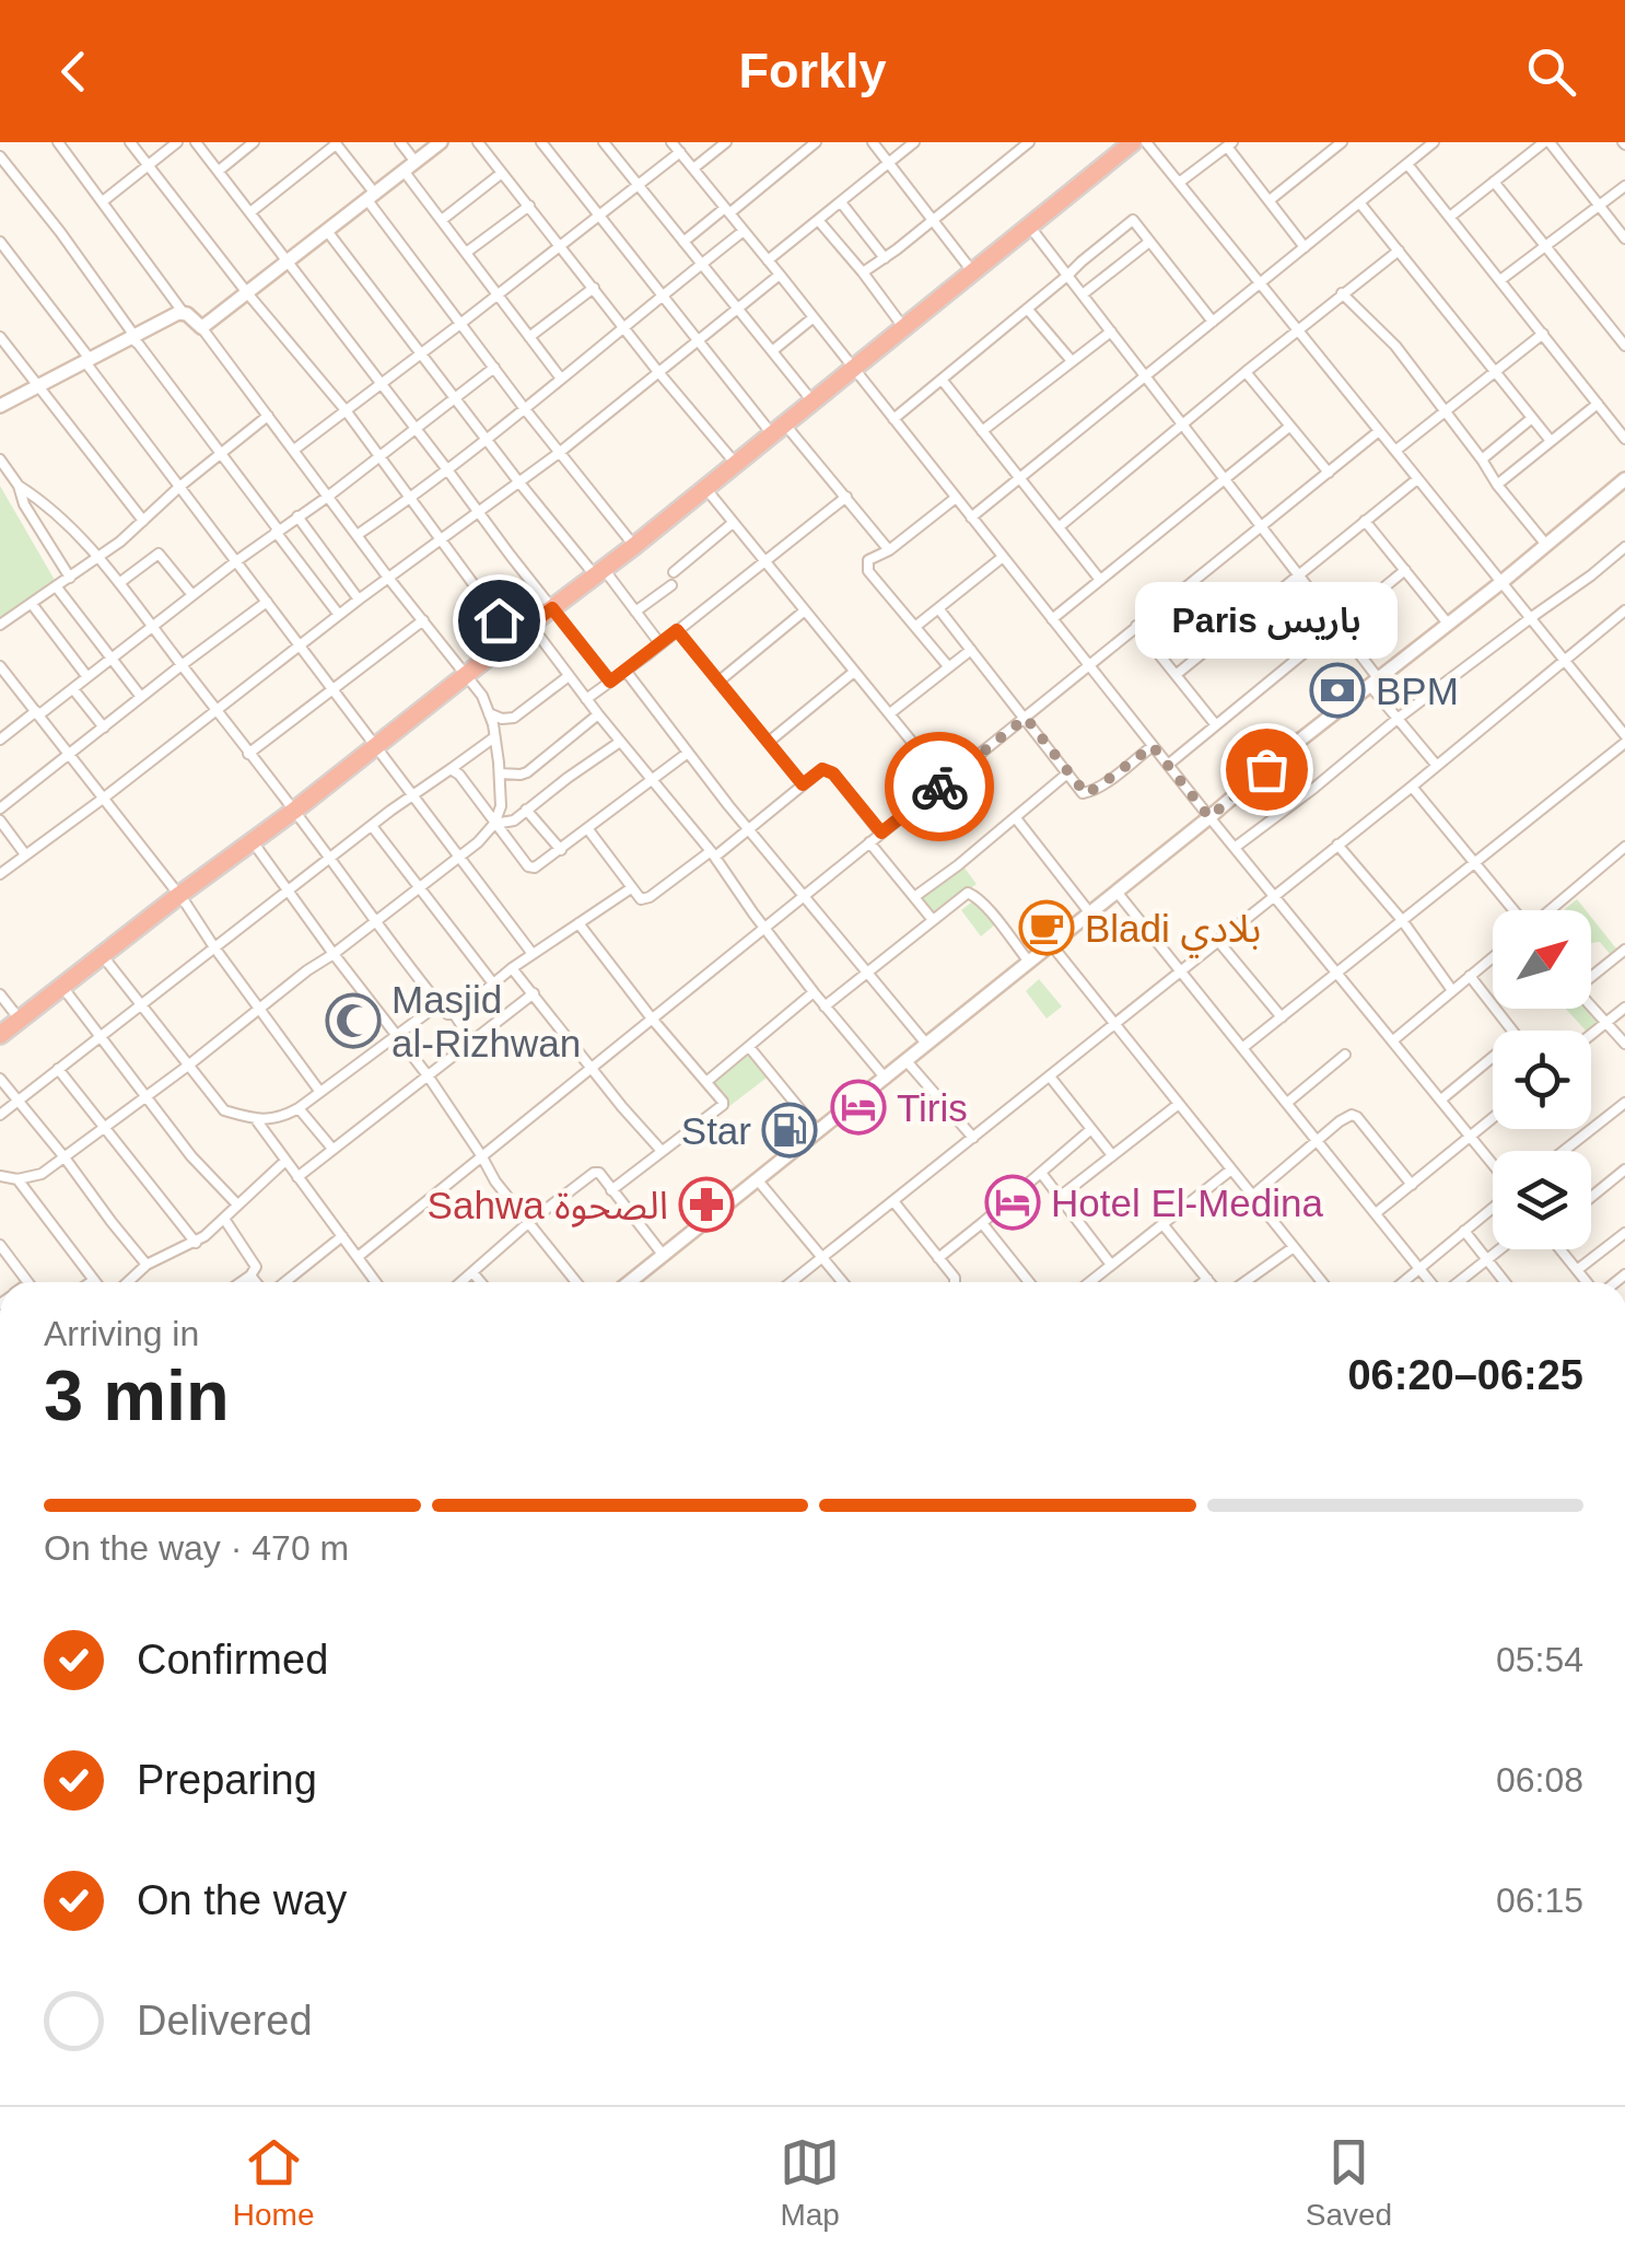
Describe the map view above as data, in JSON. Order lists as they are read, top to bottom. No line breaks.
{"places":{"bank":["BPM"],"other":["Paris باريس"],"cafe":["Bladi بلادي"],"mosque":["Masjid al-Rizhwan"],"hotel":["Tiris","Hotel El-Medina"],"fuel station":["Star"],"pharmacy":["Sahwa الصحوة"]},"north":"top right","page":{"header":"Forkly","bubble":"Paris باريس","heading":["3 min","Arriving in","06:20–06:25"],"bar":"On the way · 470 m","list":[["Confirmed","05:54"],["Preparing","06:08"],["On the way","06:15"],"Delivered"],"tabs":["Home","Map","Saved"]}}
